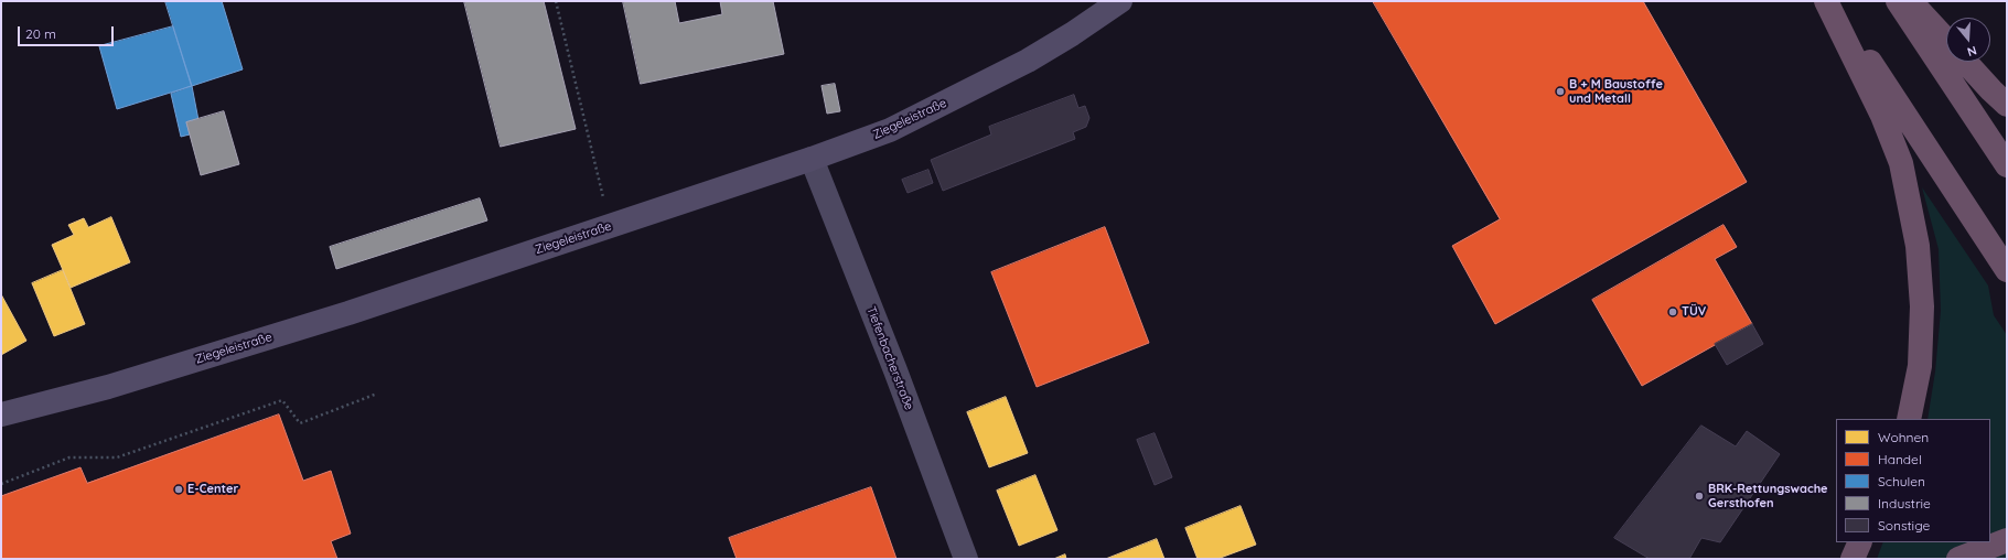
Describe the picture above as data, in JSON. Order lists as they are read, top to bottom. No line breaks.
{"streets":{"street":["Ziegeleistraße","Tiefenbacherstraße"]},"crossings":[["Ziegeleistraße","Tiefenbacherstraße"]],"places":["B + M Baustoffe und Metall","TÜV","E-Center","BRK-Rettungswache Gersthofen"],"legend":["Wohnen","Handel","Schulen","Industrie","Sonstige"],"scale_bar":"20 m","north":"bottom"}
